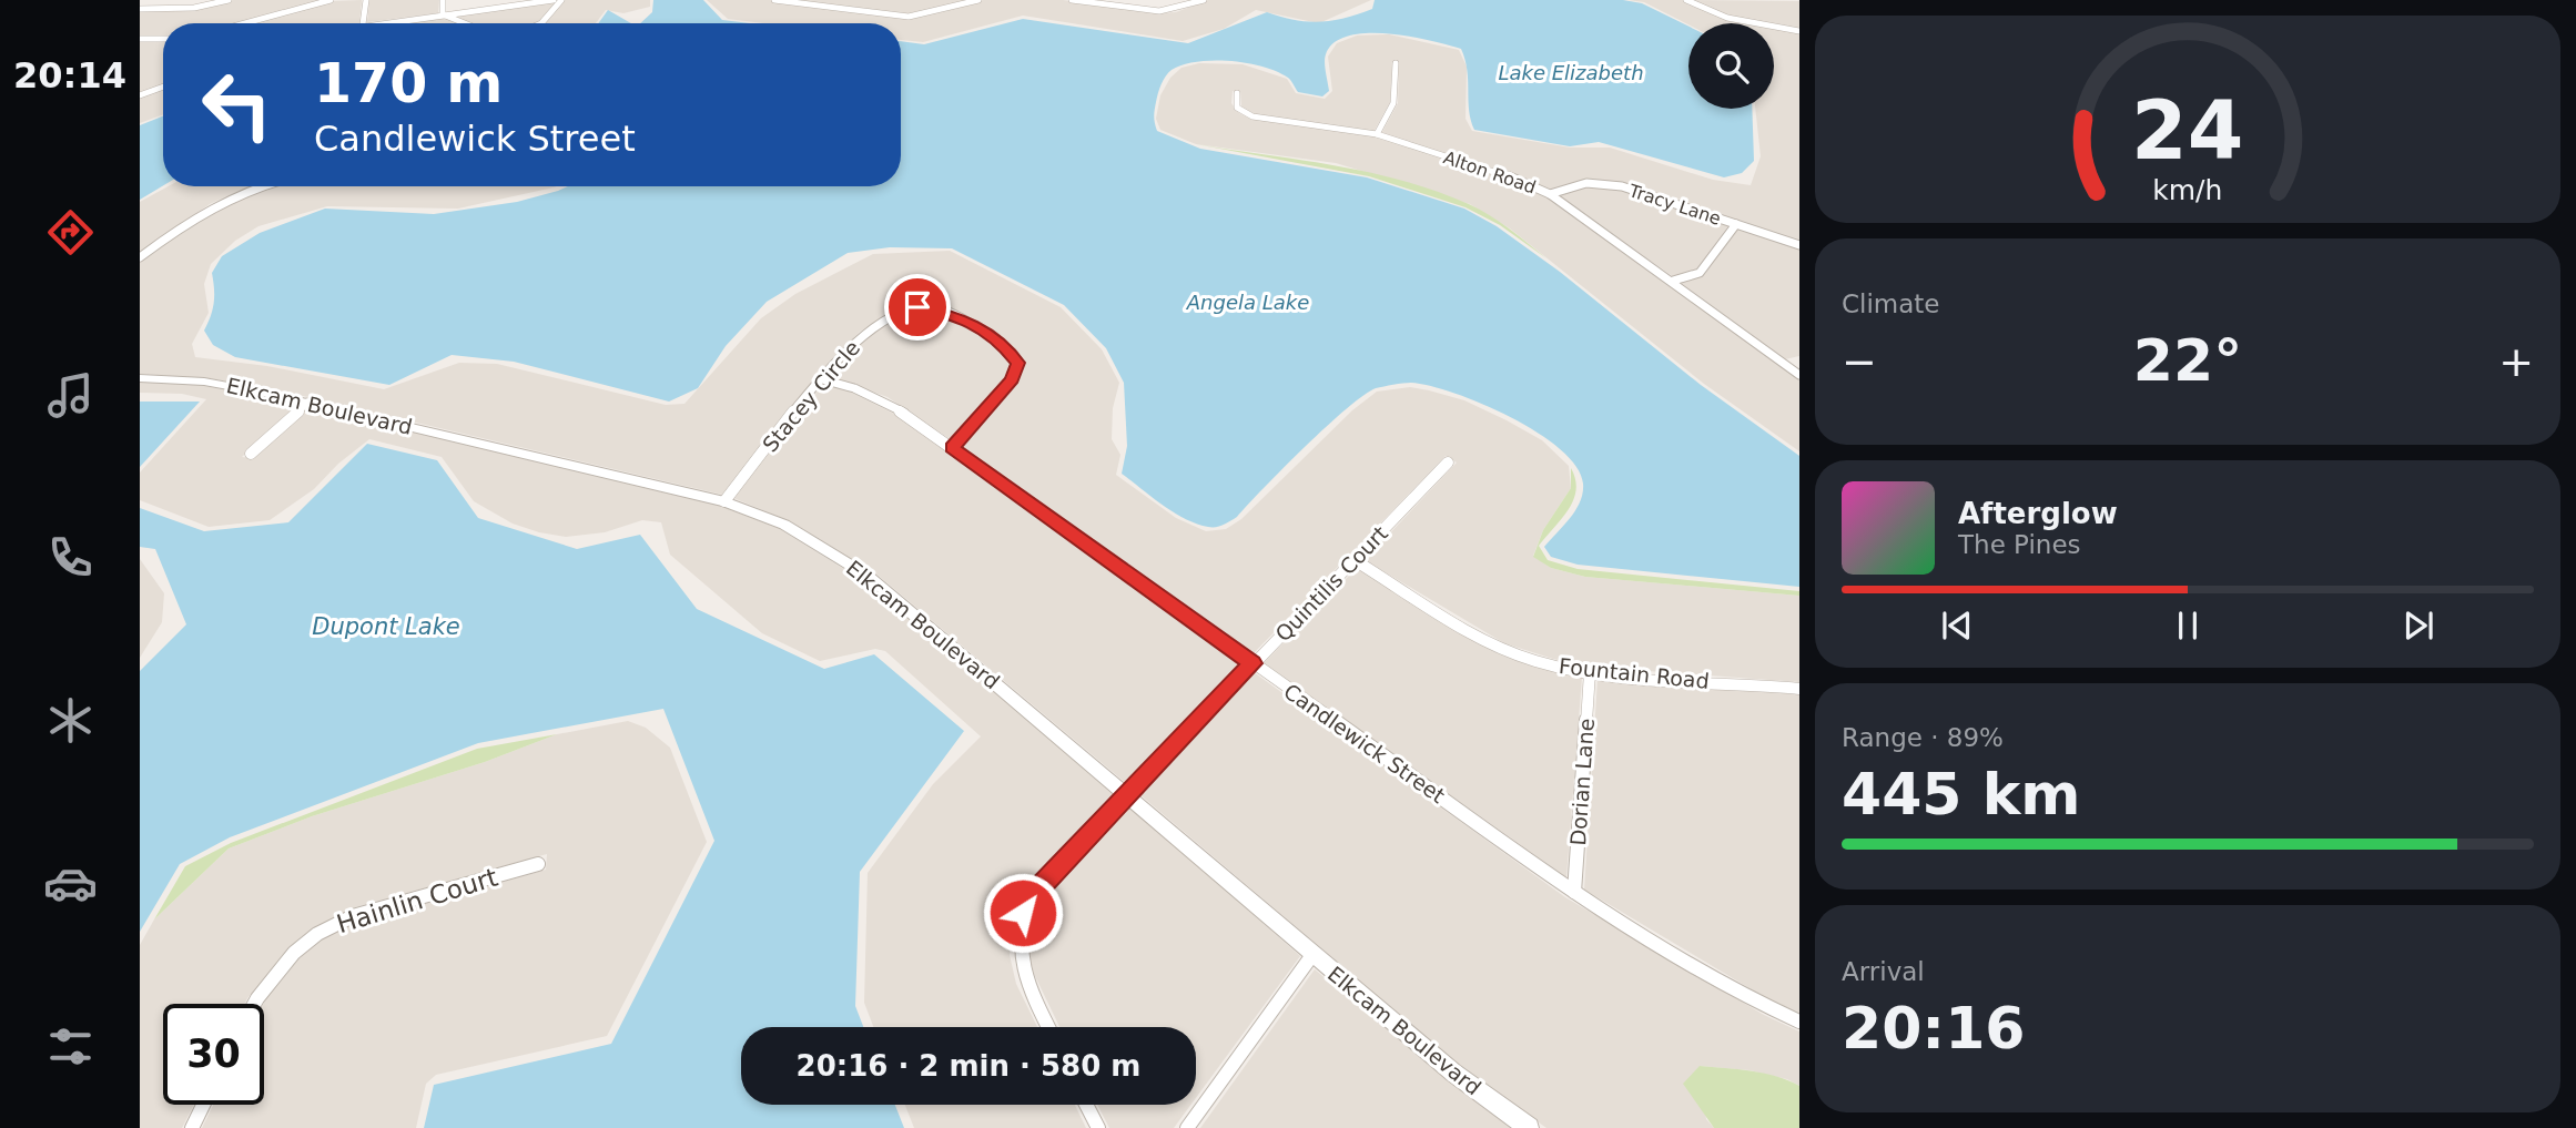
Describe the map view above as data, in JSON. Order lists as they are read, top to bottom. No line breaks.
{"streets":{"street":["Alton Road","Tracy Lane","Stacey Circle","Elkcam Boulevard","Quintilis Court","Fountain Road","Candlewick Street","Dorian Lane","Hainlin Court"]},"crossings":[["Alton Road","Tracy Lane"],["Stacey Circle","Elkcam Boulevard"],["Stacey Circle","Candlewick Street"],["Elkcam Boulevard","Quintilis Court"],["Quintilis Court","Fountain Road"],["Quintilis Court","Candlewick Street"],["Fountain Road","Dorian Lane"],["Candlewick Street","Dorian Lane"]],"water":["Lake Elizabeth","Angela Lake","Dupont Lake"],"page":{"tabs":"20:14","turn":["170 m","Candlewick Street"],"tile":["Climate",["Range · 89%","445 km"],["Arrival","20:16"]],"heat":["−","22°","+"],"song":["Afterglow","The Pines"],"limit":"30","trip":"20:16 · 2 min · 580 m","gauge":["24","km/h"]}}
